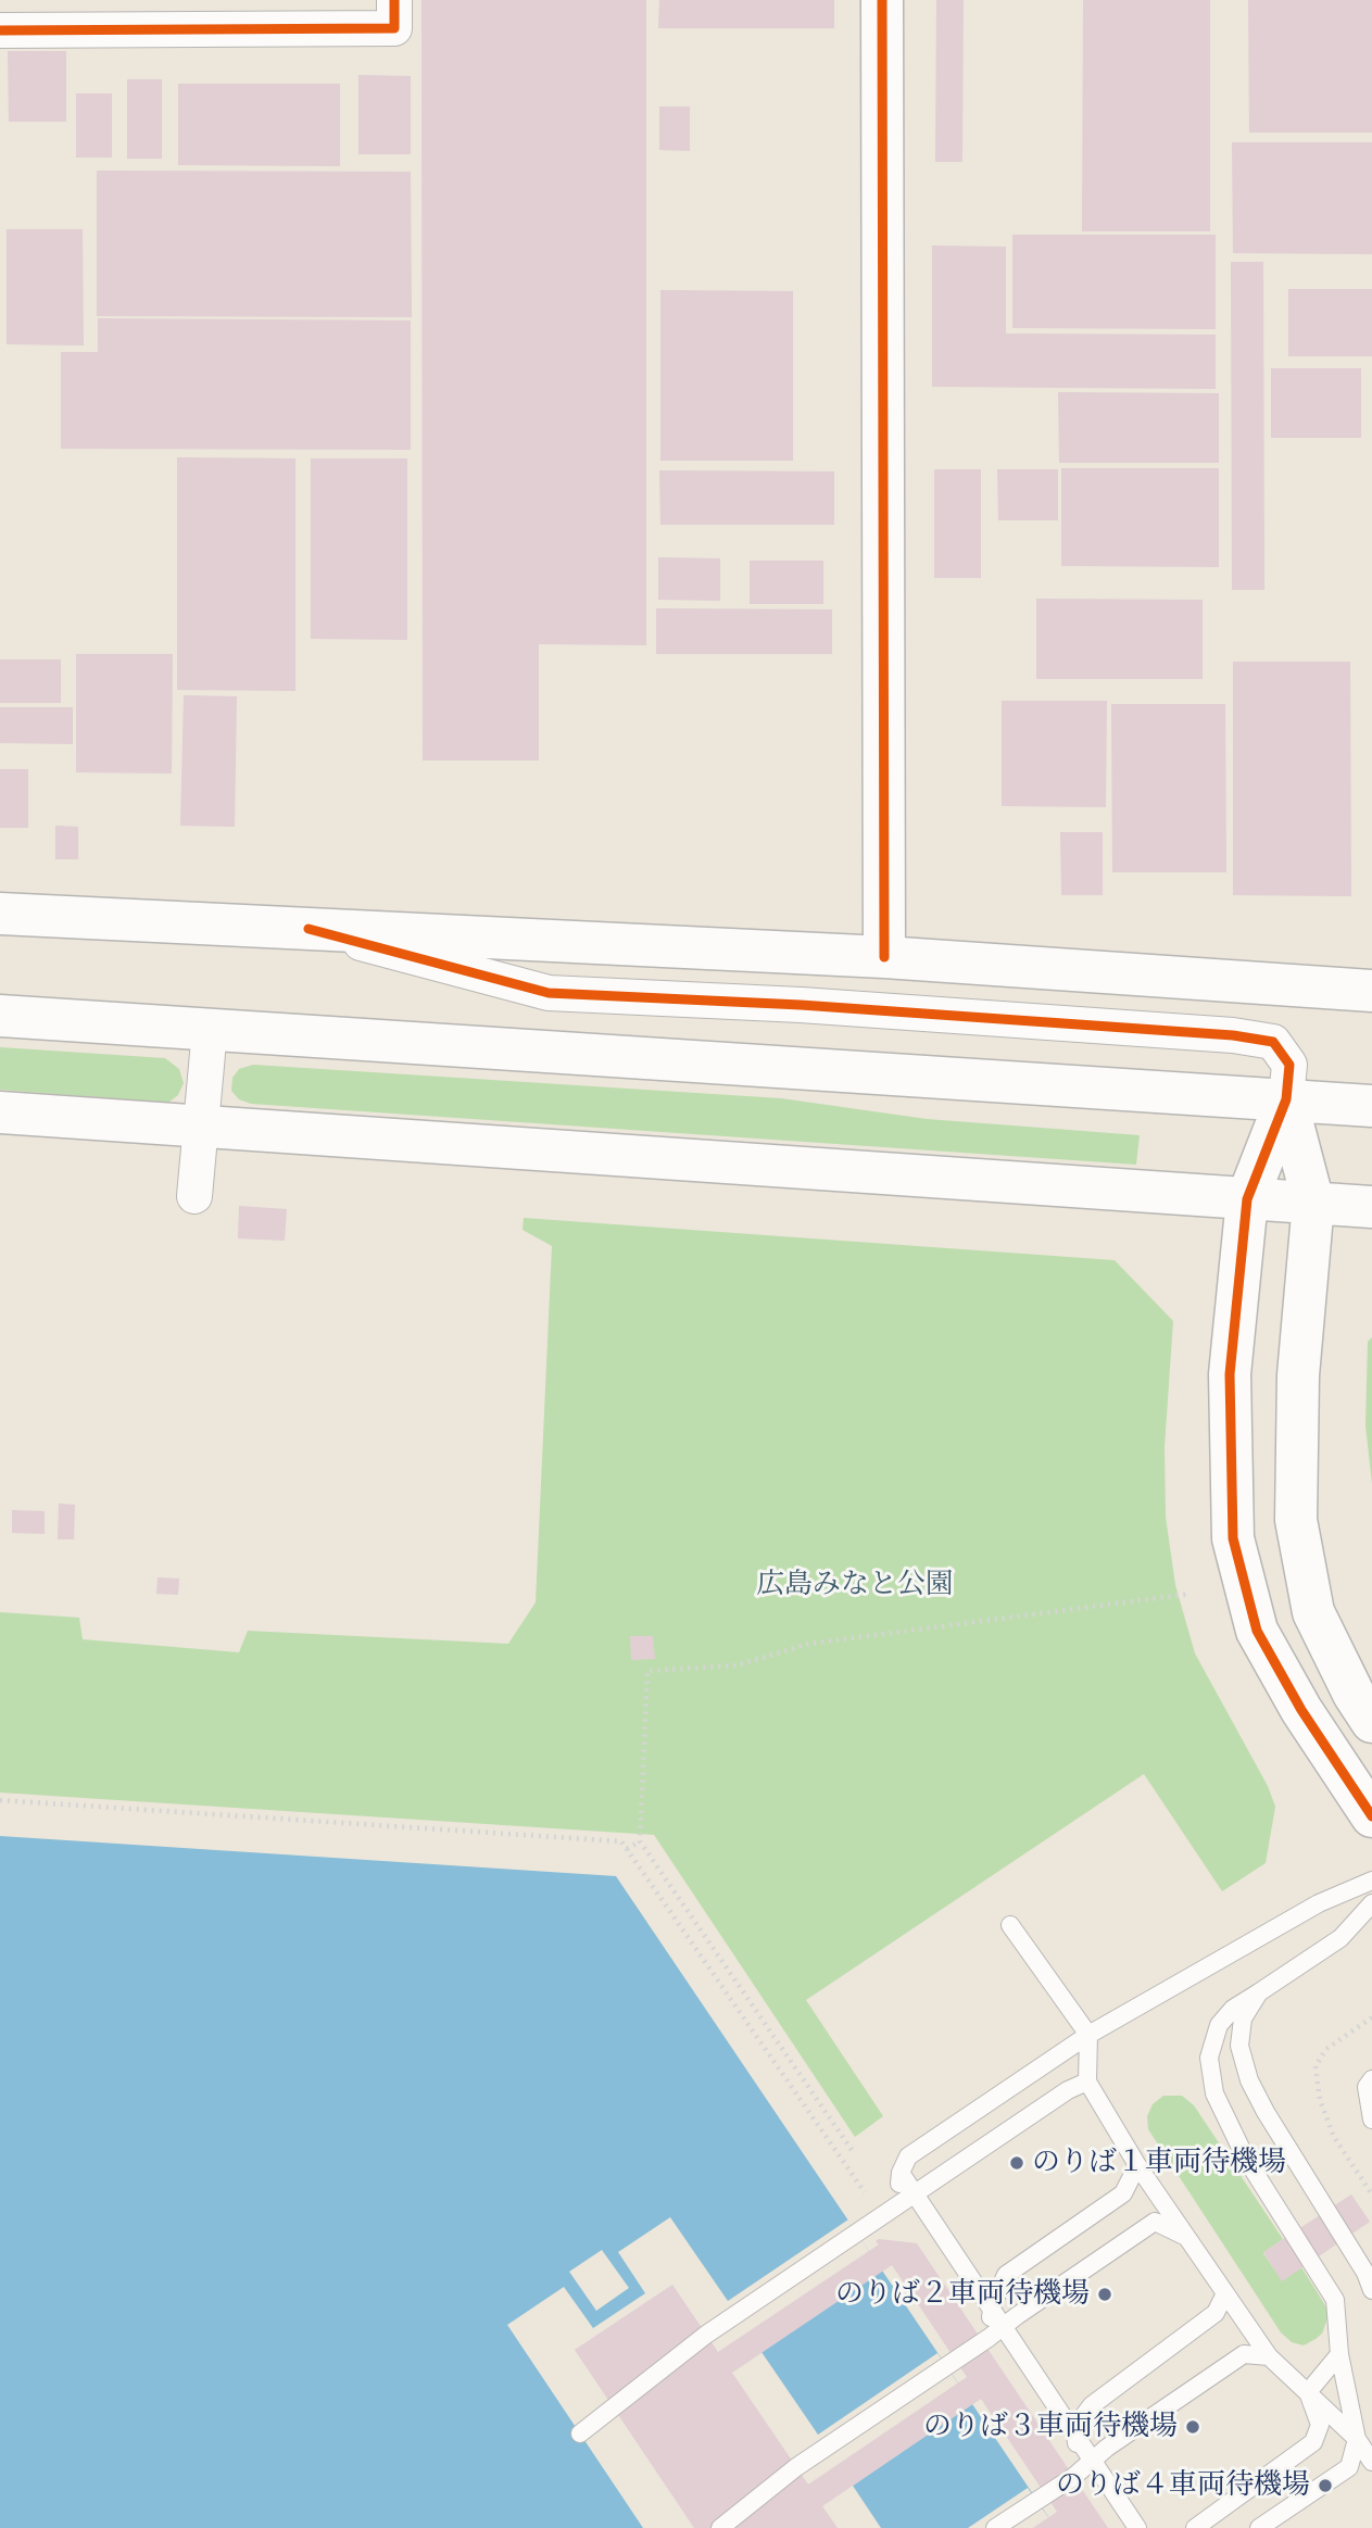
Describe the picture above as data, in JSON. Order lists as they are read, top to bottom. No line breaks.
{"parks":["広島みなと公園"],"places":["のりば１車両待機場","のりば２車両待機場","のりば３車両待機場","のりば４車両待機場"]}
